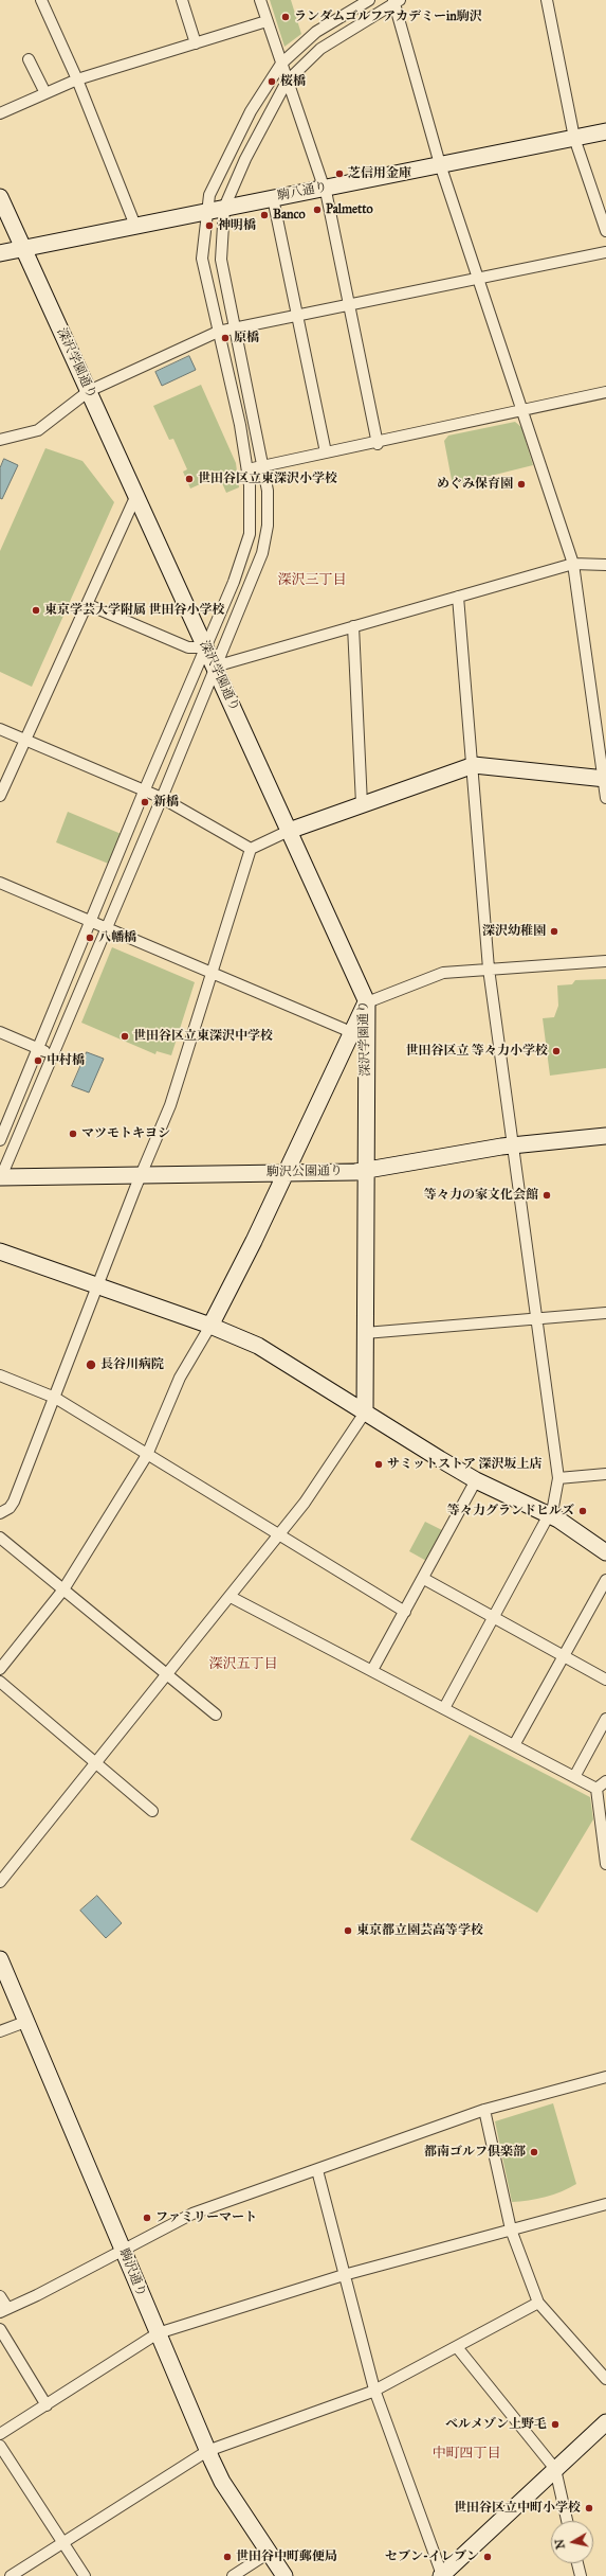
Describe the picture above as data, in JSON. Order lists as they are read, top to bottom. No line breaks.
{"streets":{"street":["駒八通り","深沢学園通り","駒沢公園通り","駒沢通り"]},"crossings":[["駒八通り","深沢学園通り"],["深沢学園通り","駒沢公園通り"]],"districts":["深沢三丁目","深沢五丁目","中町四丁目"],"places":["ランダムゴルフアカデミーin駒沢","桜橋","芝信用金庫","Palmetto","Banco","神明橋","原橋","世田谷区立東深沢小学校","めぐみ保育園","東京学芸大学附属 世田谷小学校","新橋","深沢幼稚園","八幡橋","世田谷区立東深沢中学校","世田谷区立 等々力小学校","中村橋","マツモトキヨシ","等々力の家文化会館","長谷川病院","サミットストア 深沢坂上店","等々力グランドヒルズ","東京都立園芸高等学校","都南ゴルフ倶楽部","ファミリーマート","ベルメゾン上野毛","世田谷区立中町小学校","世田谷中町郵便局","セブン-イレブン"],"north":"left"}
